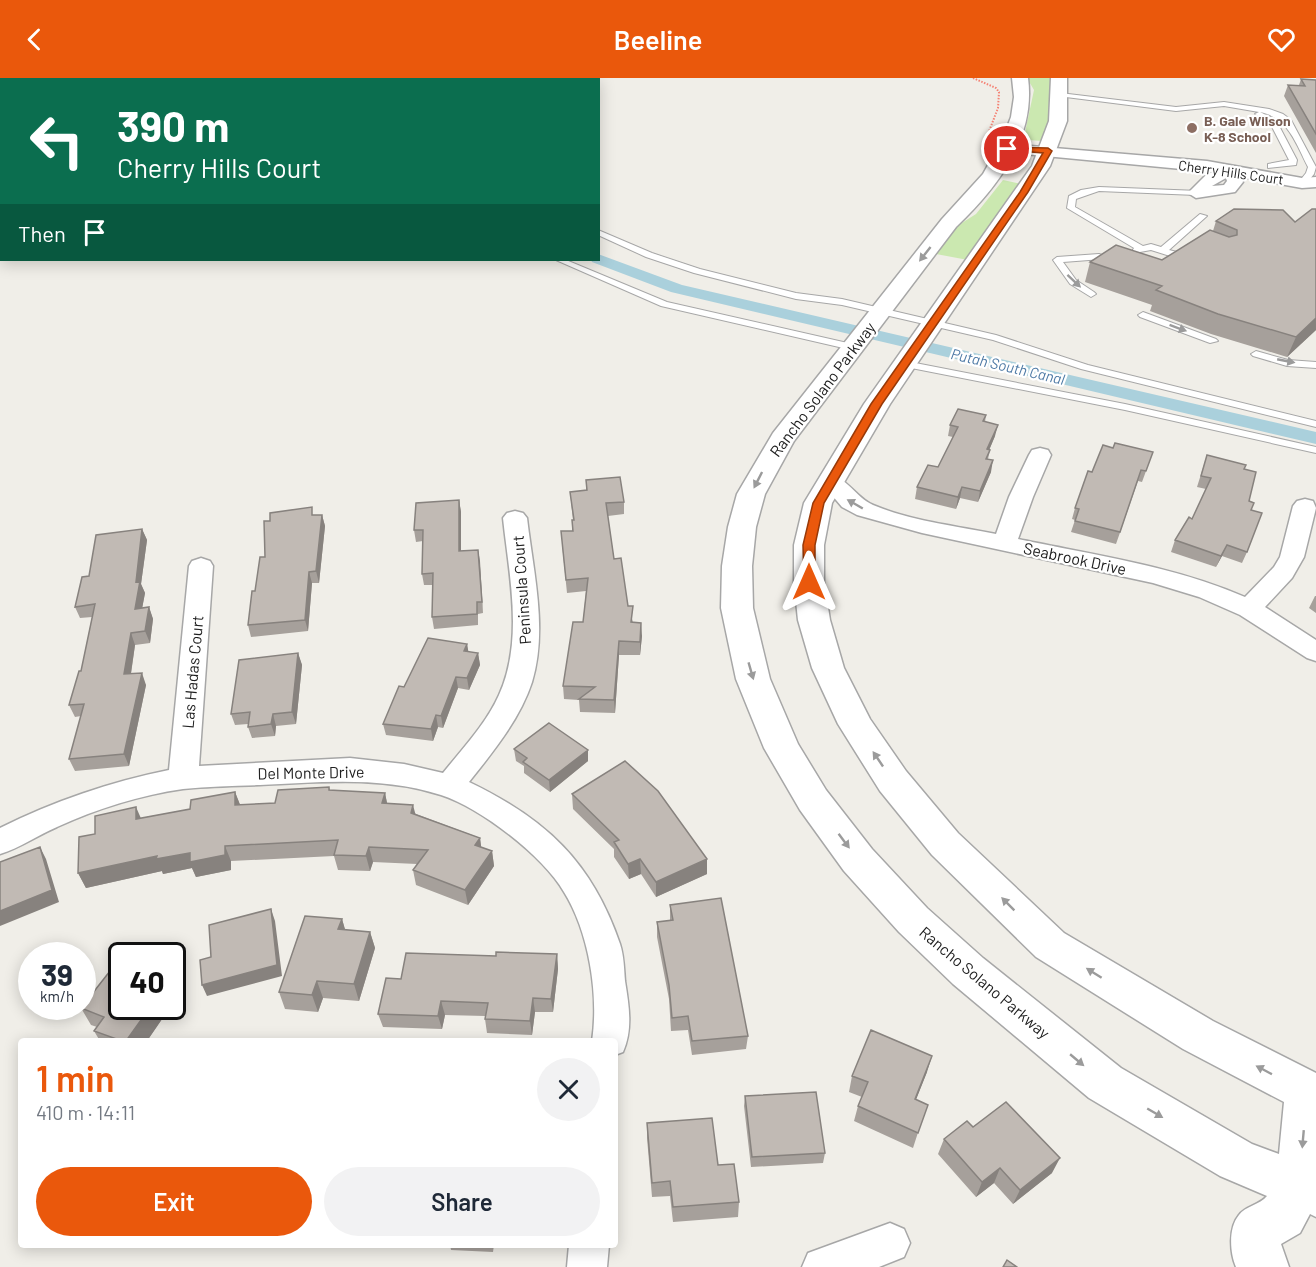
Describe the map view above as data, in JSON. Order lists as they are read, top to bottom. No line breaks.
{"streets":{"street":["Cherry Hills Court","Rancho Solano Parkway","Seabrook Drive","Peninsula Court","Las Hadas Court","Del Monte Drive"]},"crossings":[["Cherry Hills Court","Rancho Solano Parkway"],["Peninsula Court","Del Monte Drive"],["Las Hadas Court","Del Monte Drive"]],"one_way":["Seabrook Drive"],"water":["Putah South Canal"],"places":["B. Gale Wilson K-8 School"],"page":{"header":"Beeline","turn":["390 m","Cherry Hills Court"],"then":"Then","speed":"39 km/h","limit":"40","heading":["1 min","410 m · 14:11"],"buttons":["Exit","Share"]}}
